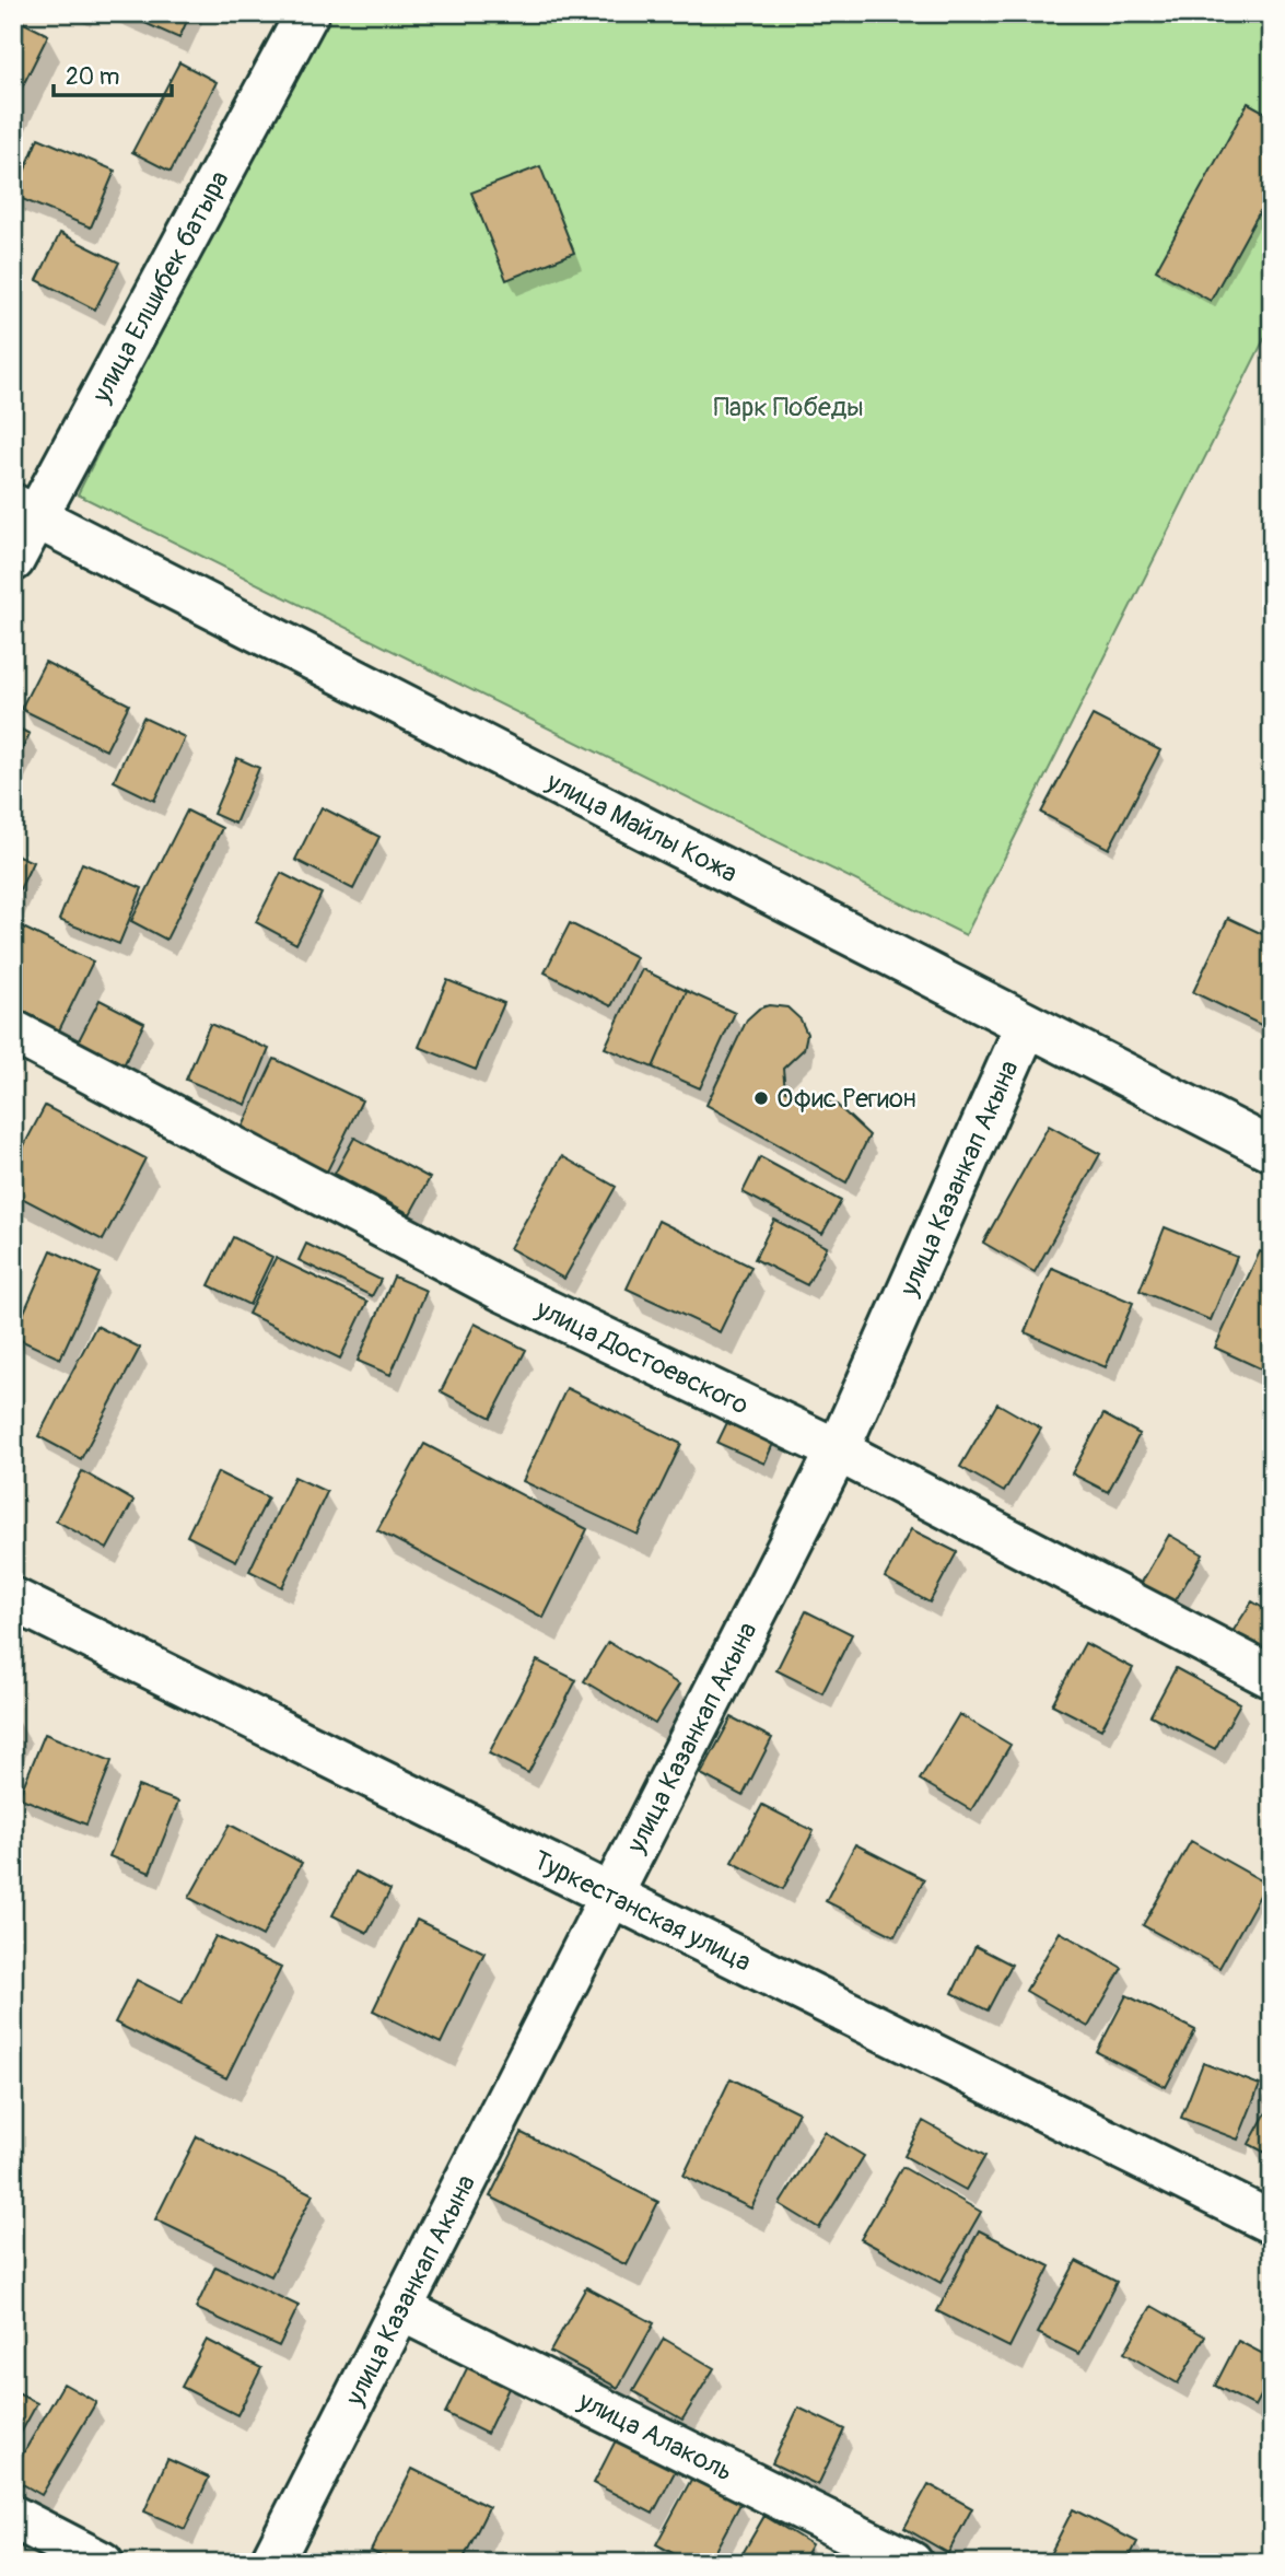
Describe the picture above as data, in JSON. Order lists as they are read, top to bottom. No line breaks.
{"streets":{"street":["улица Елшибек батыра","улица Майлы Кожа","улица Казанкап Акына","улица Достоевского","Туркестанская улица","улица Алаколь"]},"crossings":[["улица Елшибек батыра","улица Майлы Кожа"],["улица Майлы Кожа","улица Казанкап Акына"],["улица Казанкап Акына","улица Достоевского"],["улица Казанкап Акына","Туркестанская улица"],["улица Казанкап Акына","улица Алаколь"]],"parks":["Парк Победы"],"places":["Офис Регион"],"scale_bar":"20 m"}
